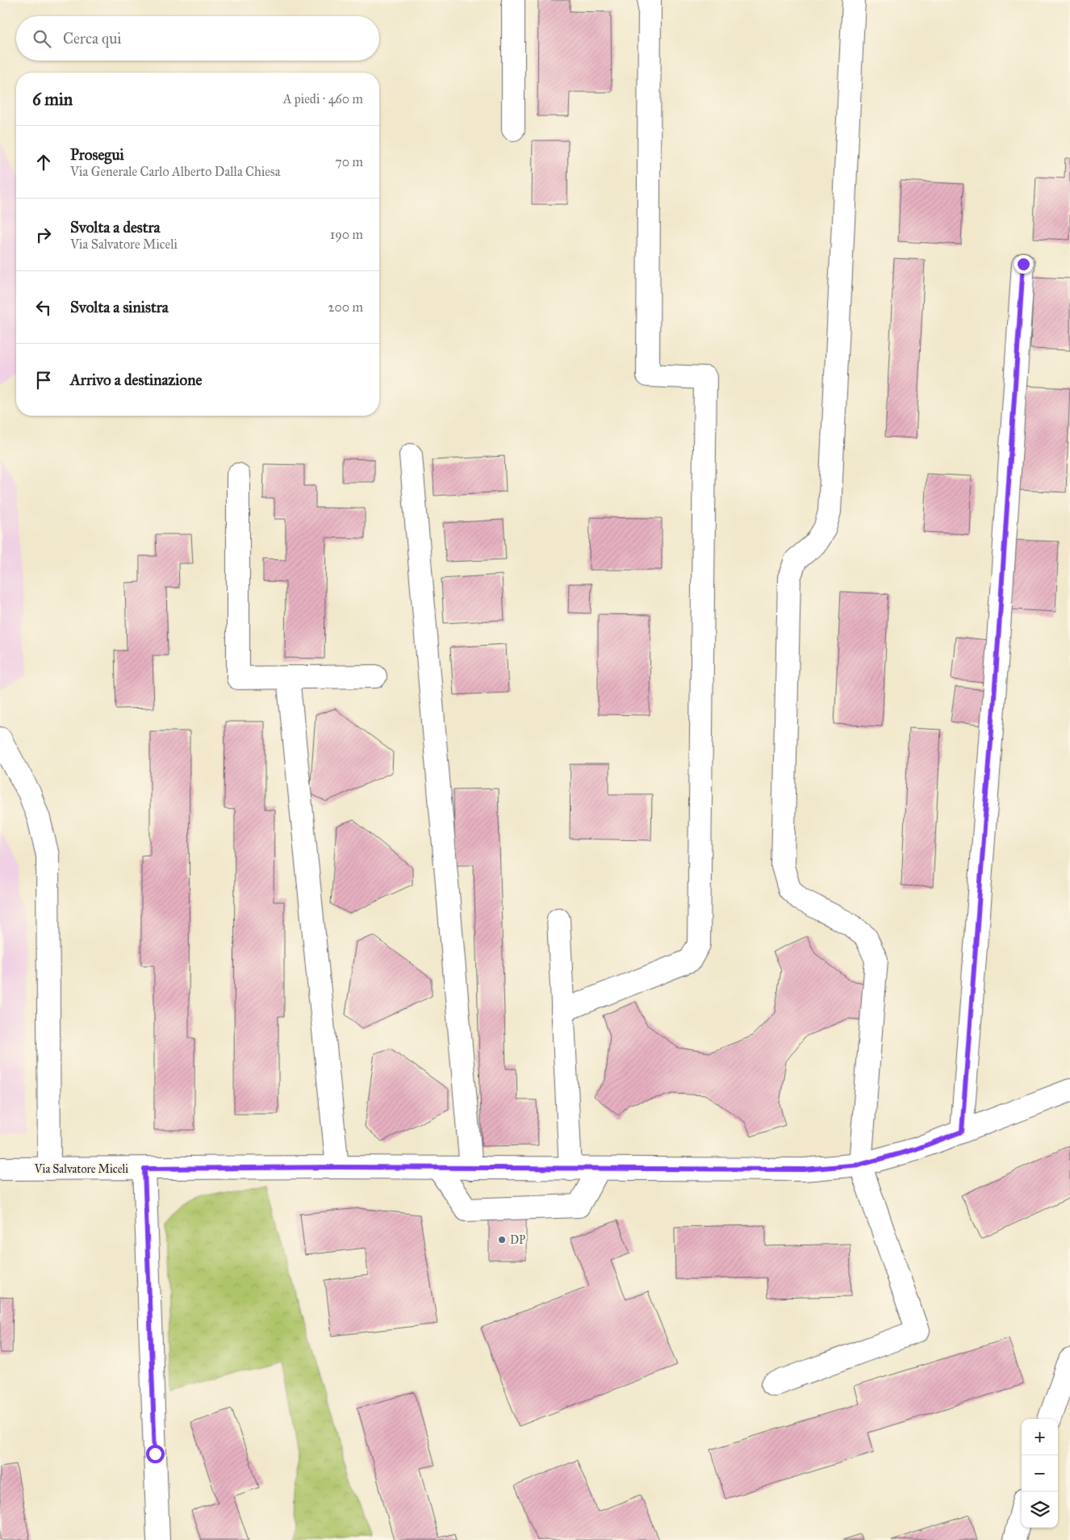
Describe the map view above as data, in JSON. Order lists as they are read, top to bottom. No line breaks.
{"streets":{"street":["Via Salvatore Miceli"]},"places":["DP"],"page":{"search":"Cerca qui","heading":["6 min","A piedi · 460 m"],"list":[["Prosegui","Via Generale Carlo Alberto Dalla Chiesa","70 m"],["Svolta a destra","Via Salvatore Miceli","190 m"],["Svolta a sinistra","200 m"],"Arrivo a destinazione"],"map_buttons":["+","−"]}}
